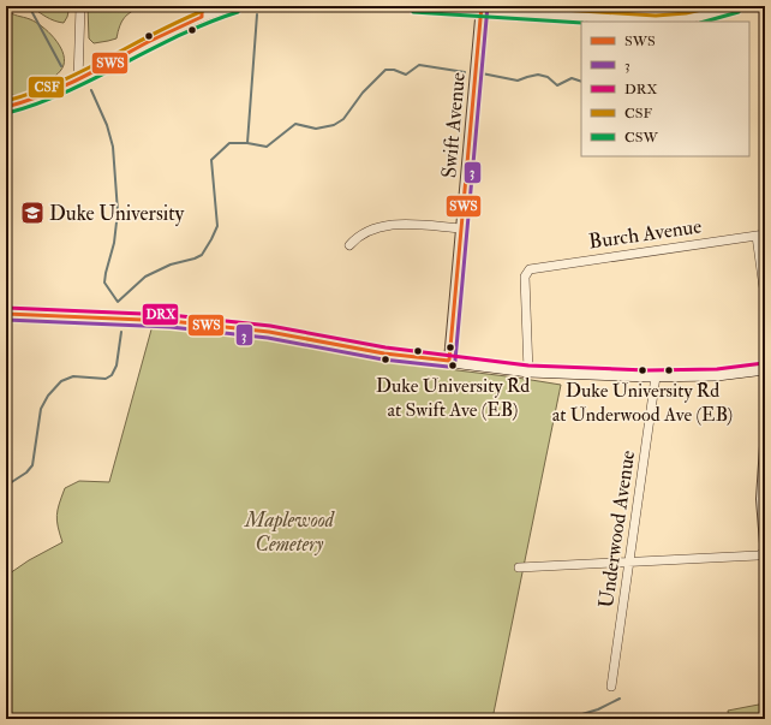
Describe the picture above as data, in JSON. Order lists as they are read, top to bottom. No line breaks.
{"streets":{"street":["Swift Avenue","Burch Avenue","Underwood Avenue"]},"parks":["Maplewood Cemetery"],"places":{"school or university":["Duke University"],"other":["Duke University Rd at Swift Ave (EB)","Duke University Rd at Underwood Ave (EB)"]},"lines":["transit line SWS","transit line 3","transit line CSF","transit line CSW","transit line DRX"],"legend":["SWS","3","DRX","CSF","CSW"]}
